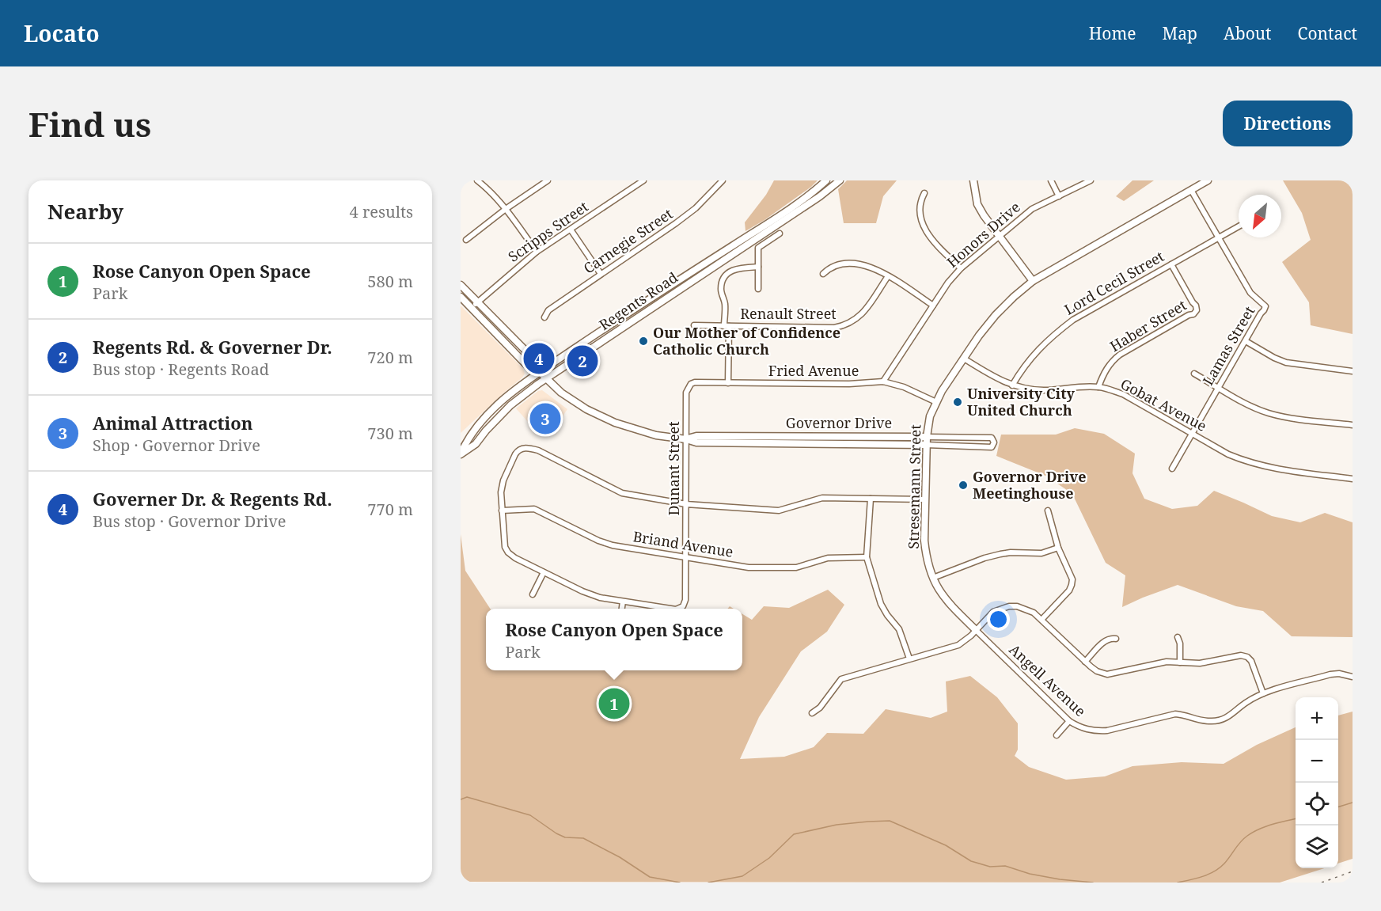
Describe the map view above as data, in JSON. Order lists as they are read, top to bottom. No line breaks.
{"streets":{"street":["Scripps Street","Honors Drive","Carnegie Street","Lord Cecil Street","Regents Road","Renault Street","Haber Street","Lamas Street","Fried Avenue","Gobat Avenue","Governor Drive","Dunant Street","Stresemann Street","Briand Avenue","Angell Avenue"]},"crossings":[["Scripps Street","Governor Drive"],["Honors Drive","Fried Avenue"],["Lord Cecil Street","Haber Street"],["Lord Cecil Street","Lamas Street"],["Lord Cecil Street","Gobat Avenue"],["Regents Road","Governor Drive"],["Haber Street","Gobat Avenue"],["Lamas Street","Gobat Avenue"],["Lamas Street","Stresemann Street"],["Fried Avenue","Dunant Street"],["Fried Avenue","Stresemann Street"],["Gobat Avenue","Stresemann Street"],["Governor Drive","Dunant Street"],["Governor Drive","Stresemann Street"],["Dunant Street","Briand Avenue"],["Stresemann Street","Angell Avenue"]],"places":["Our Mother of Confidence Catholic Church","University City United Church","Governor Drive Meetinghouse"],"north":"bottom left","page":{"header":"Locato","nav":["Home","Map","About","Contact"],"buttons":"Directions","title":"Find us","heading":["Nearby","4 results"],"list":[{"mark":"1","name":"Rose Canyon Open Space","note":"Park","value":"580 m"},{"mark":"2","name":"Regents Rd. & Governer Dr.","note":"Bus stop · Regents Road","value":"720 m"},{"mark":"3","name":"Animal Attraction","note":"Shop · Governor Drive","value":"730 m"},{"mark":"4","name":"Governer Dr. & Regents Rd.","note":"Bus stop · Governor Drive","value":"770 m"}],"pins":["4","2","3","1"],"popup":["Rose Canyon Open Space","Park"],"map_buttons":["+","−"]}}
